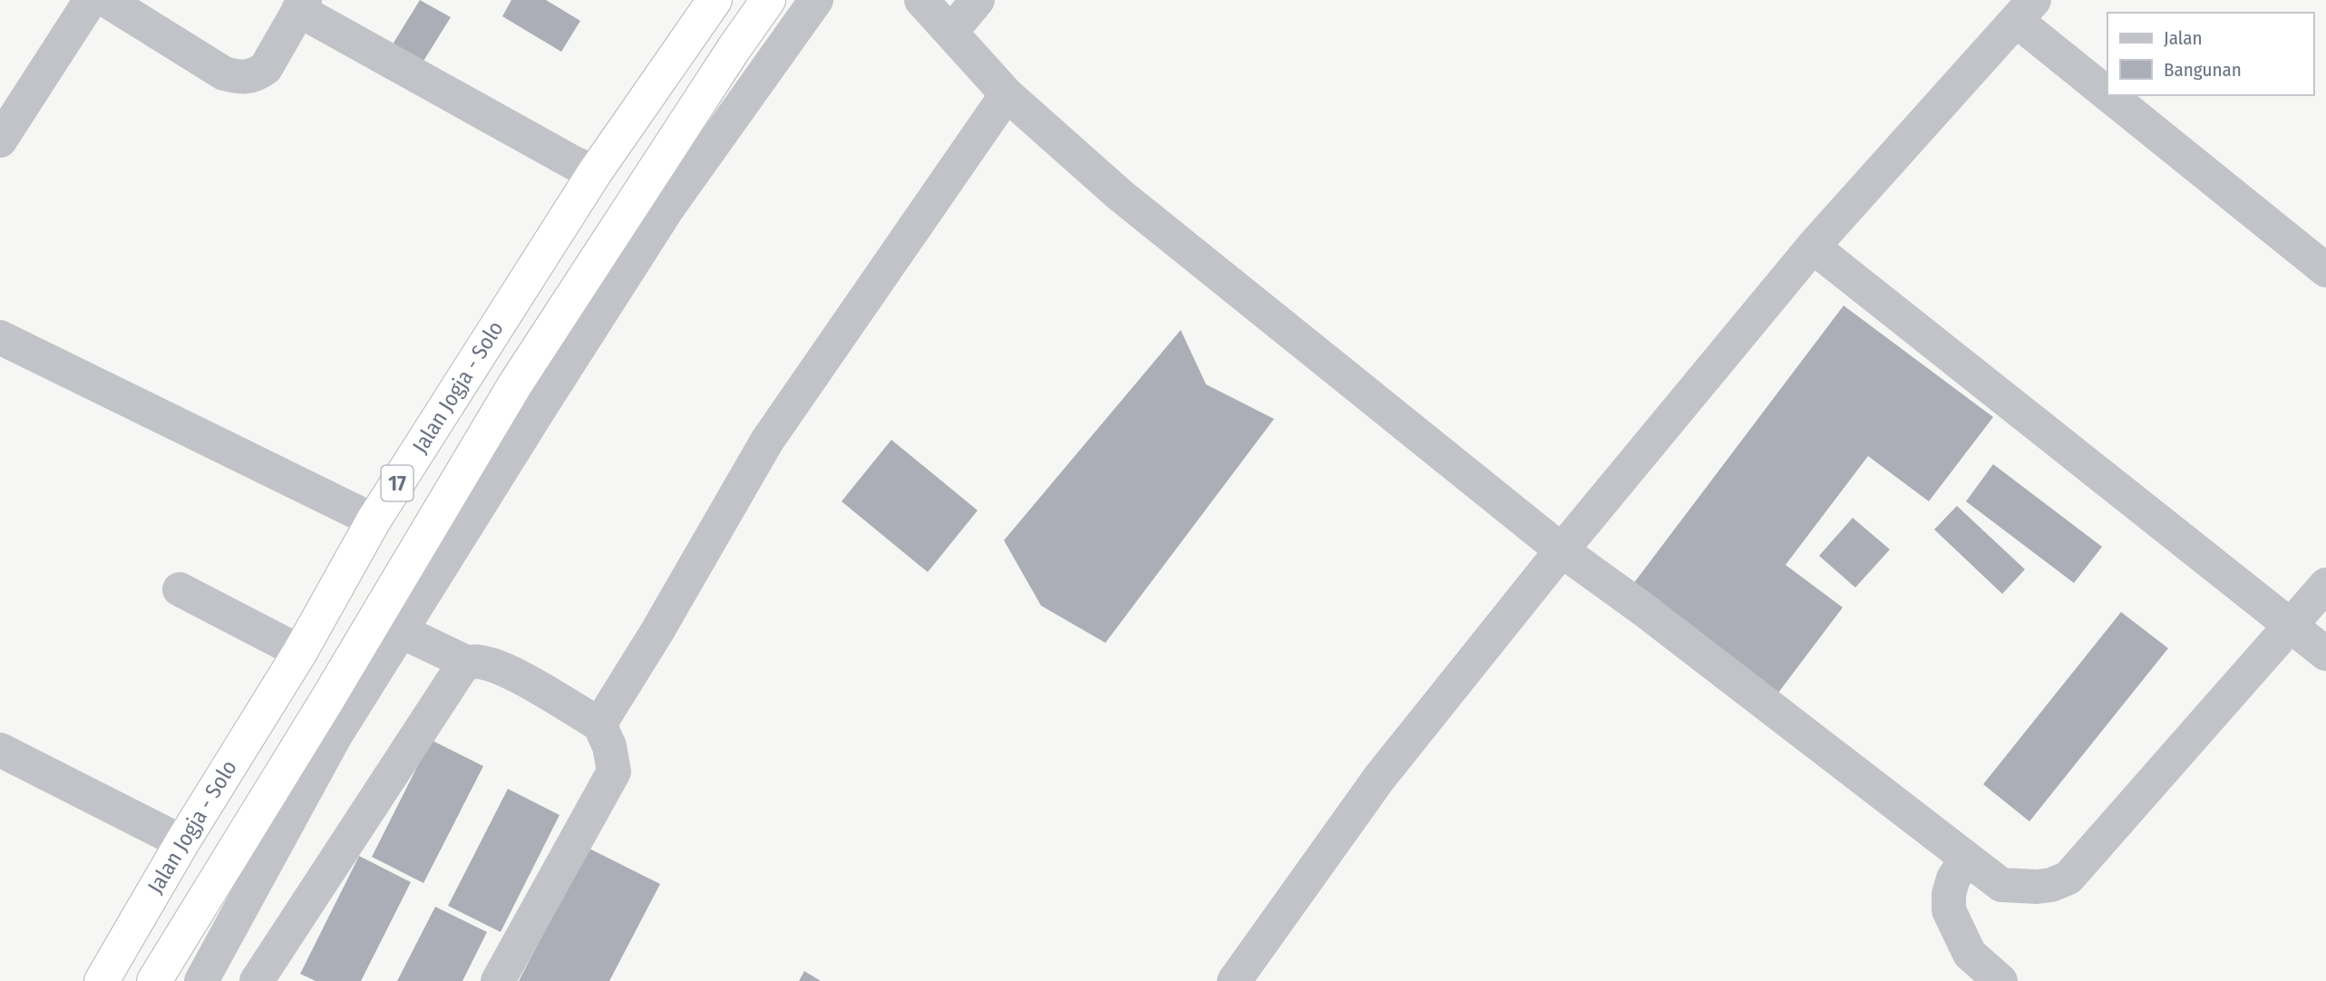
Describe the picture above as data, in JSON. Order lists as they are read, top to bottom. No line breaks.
{"streets":{"highway":["Jalan Jogja - Solo","17"]},"legend":["Jalan","Bangunan"]}
